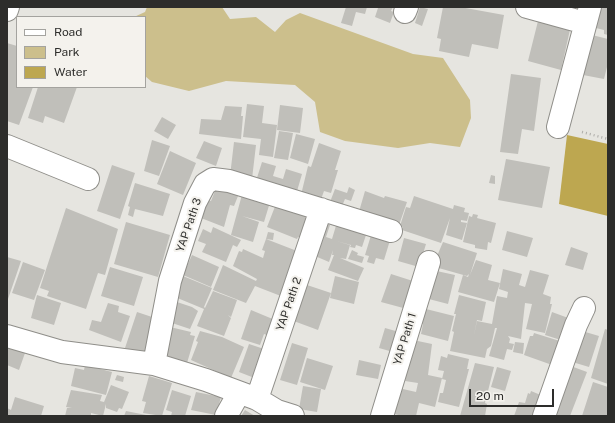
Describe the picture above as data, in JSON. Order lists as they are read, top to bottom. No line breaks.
{"streets":{"street":["YAP Path 3","YAP Path 2","YAP Path 1"]},"crossings":[["YAP Path 3","YAP Path 2"]],"legend":["Road","Park","Water"],"scale_bar":"20 m"}
